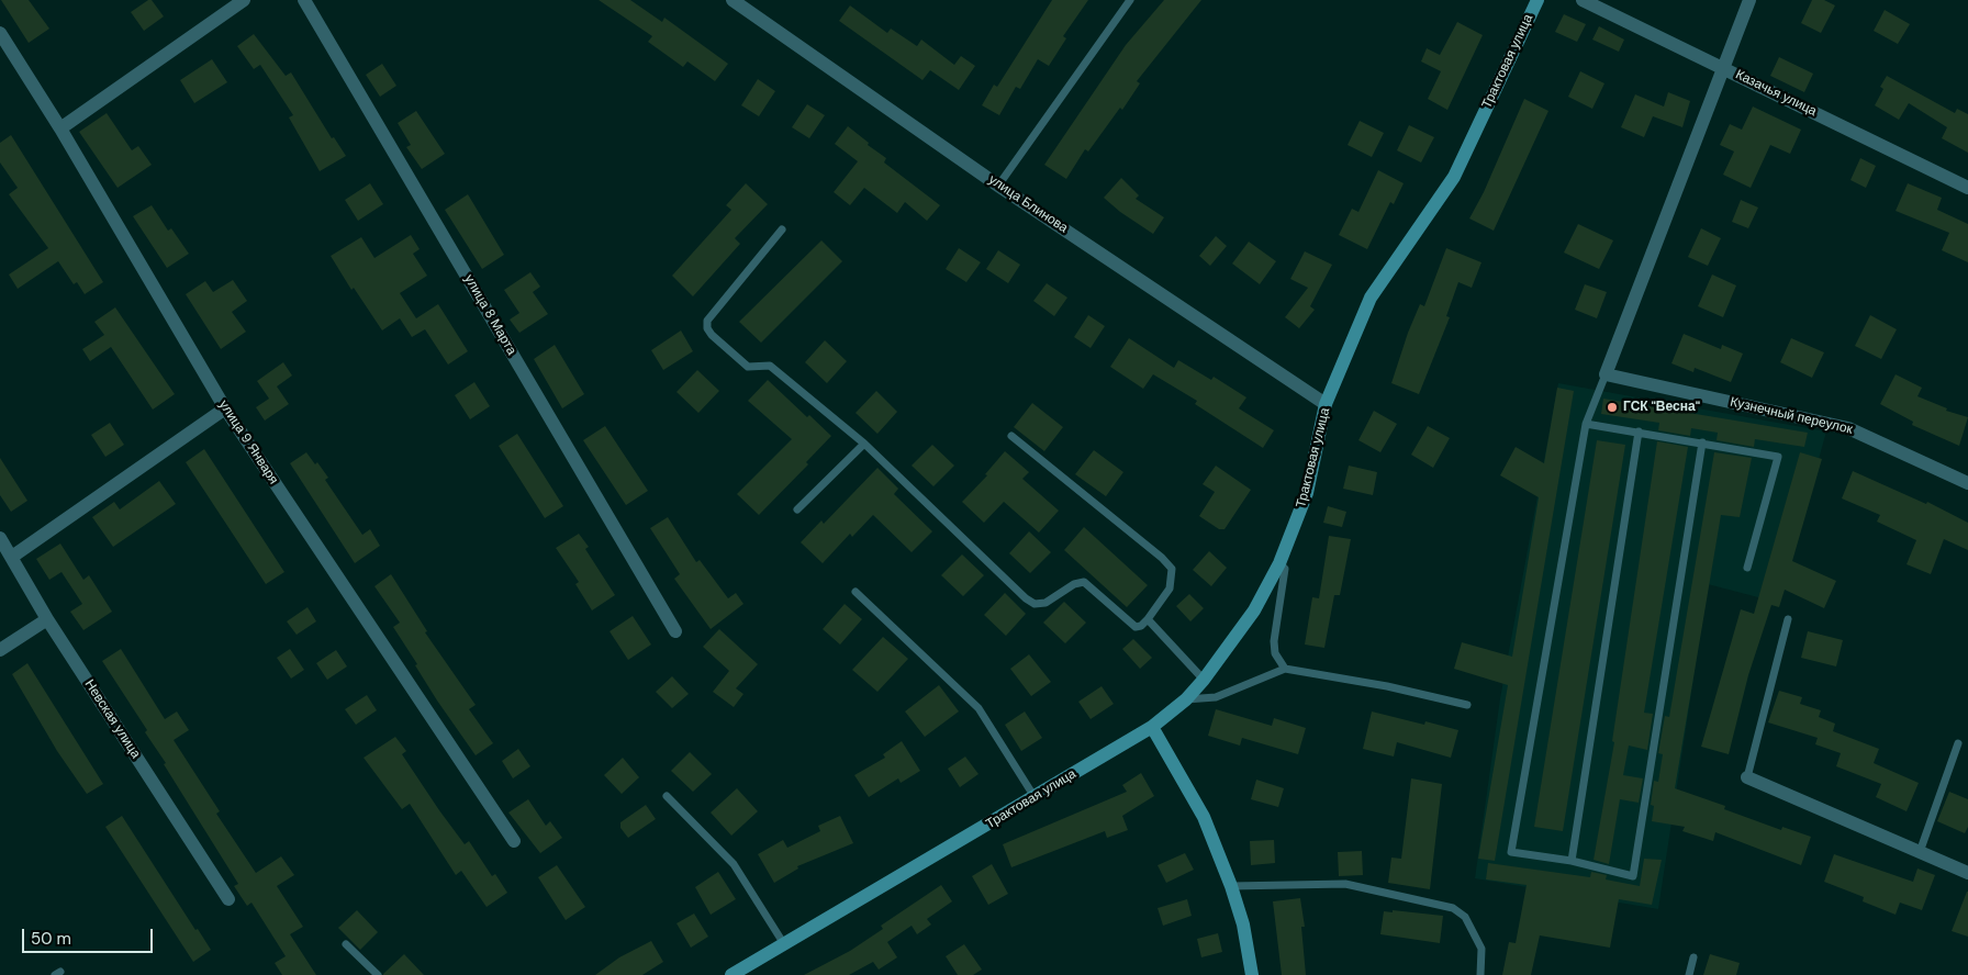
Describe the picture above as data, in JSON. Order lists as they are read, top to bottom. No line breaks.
{"streets":{"street":["Трактовая улица","Казачья улица","улица Блинова","улица 8 Марта","Кузнечный переулок","улица 9 Января","Невская улица"]},"crossings":[["Трактовая улица","улица Блинова"]],"places":["ГСК \"Весна\""],"scale_bar":"50 m"}
